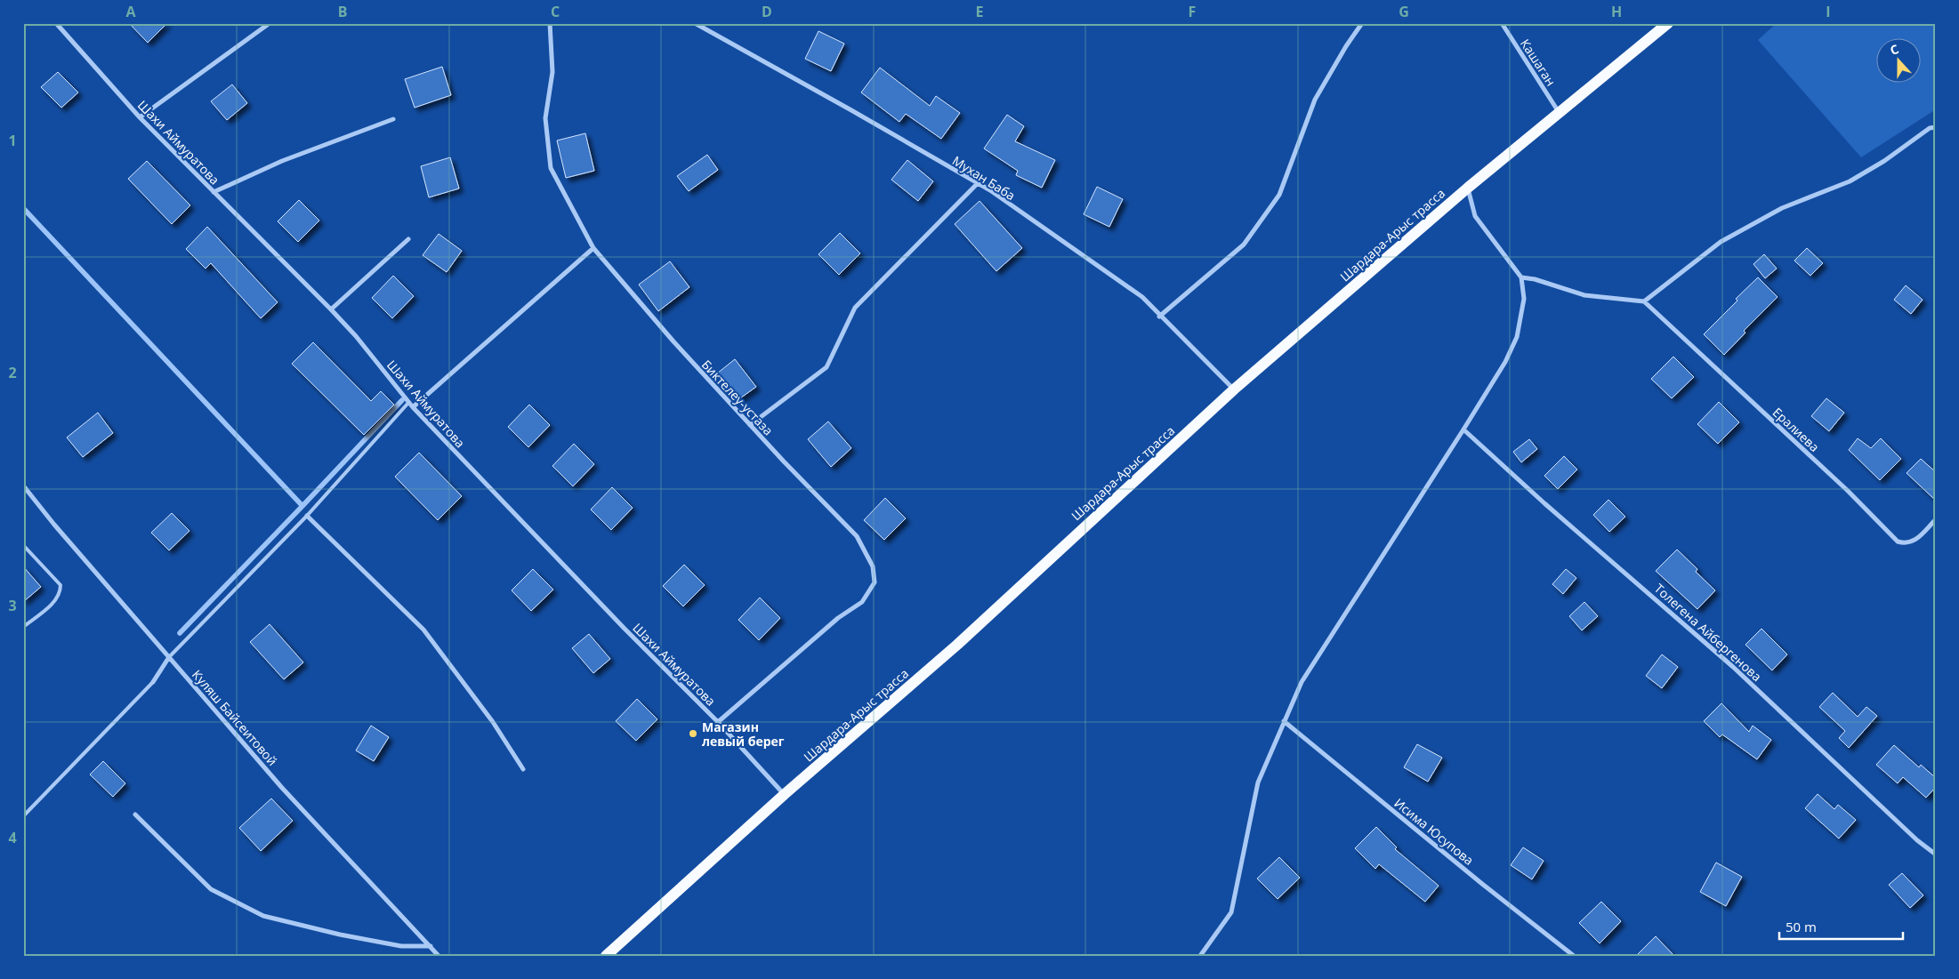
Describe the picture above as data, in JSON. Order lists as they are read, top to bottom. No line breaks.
{"streets":{"main road":["Шардара-Арыс трасса"],"street":["Кашаган","Шахи Аймуратова","Мухан Баба","Биктелеу-устаза","Ералиева","Толегена Айбергенова","Куляш Байсеитовой","Исима Юсупова"]},"crossings":[["Кашаган","Шардара-Арыс трасса"],["Шахи Аймуратова","Шардара-Арыс трасса"],["Шахи Аймуратова","Биктелеу-устаза"],["Мухан Баба","Шардара-Арыс трасса"]],"places":["Магазин левый берег"],"scale_bar":"50 m","north":"top","grid":{"columns":["A","B","C","D","E","F","G","H","I"],"rows":["1","2","3","4"]}}
